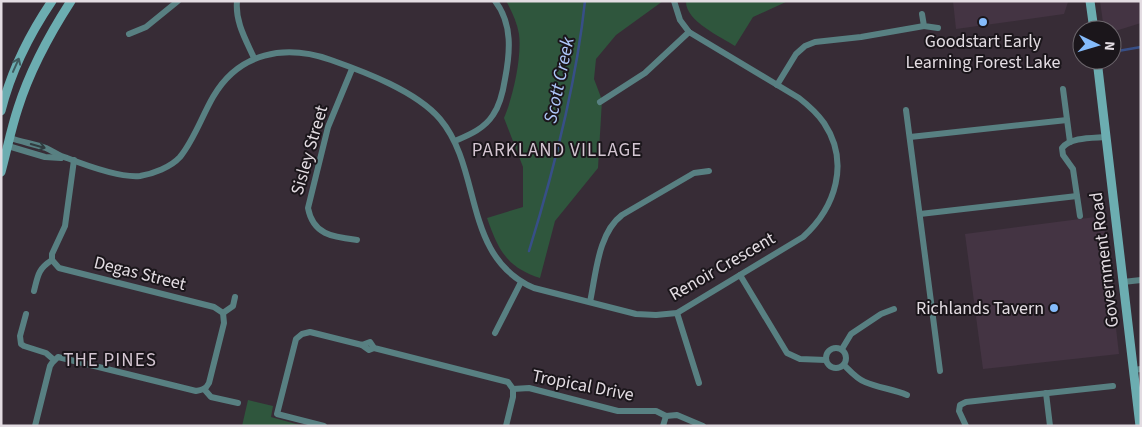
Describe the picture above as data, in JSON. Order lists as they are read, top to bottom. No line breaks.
{"streets":{"street":["Sisley Street","Government Road","Renoir Crescent","Degas Street","Tropical Drive"]},"crossings":[["Sisley Street","Renoir Crescent"]],"districts":["PARKLAND VILLAGE","THE PINES"],"water":["Scott Creek"],"places":["Goodstart Early Learning Forest Lake","Richlands Tavern"],"north":"right"}
